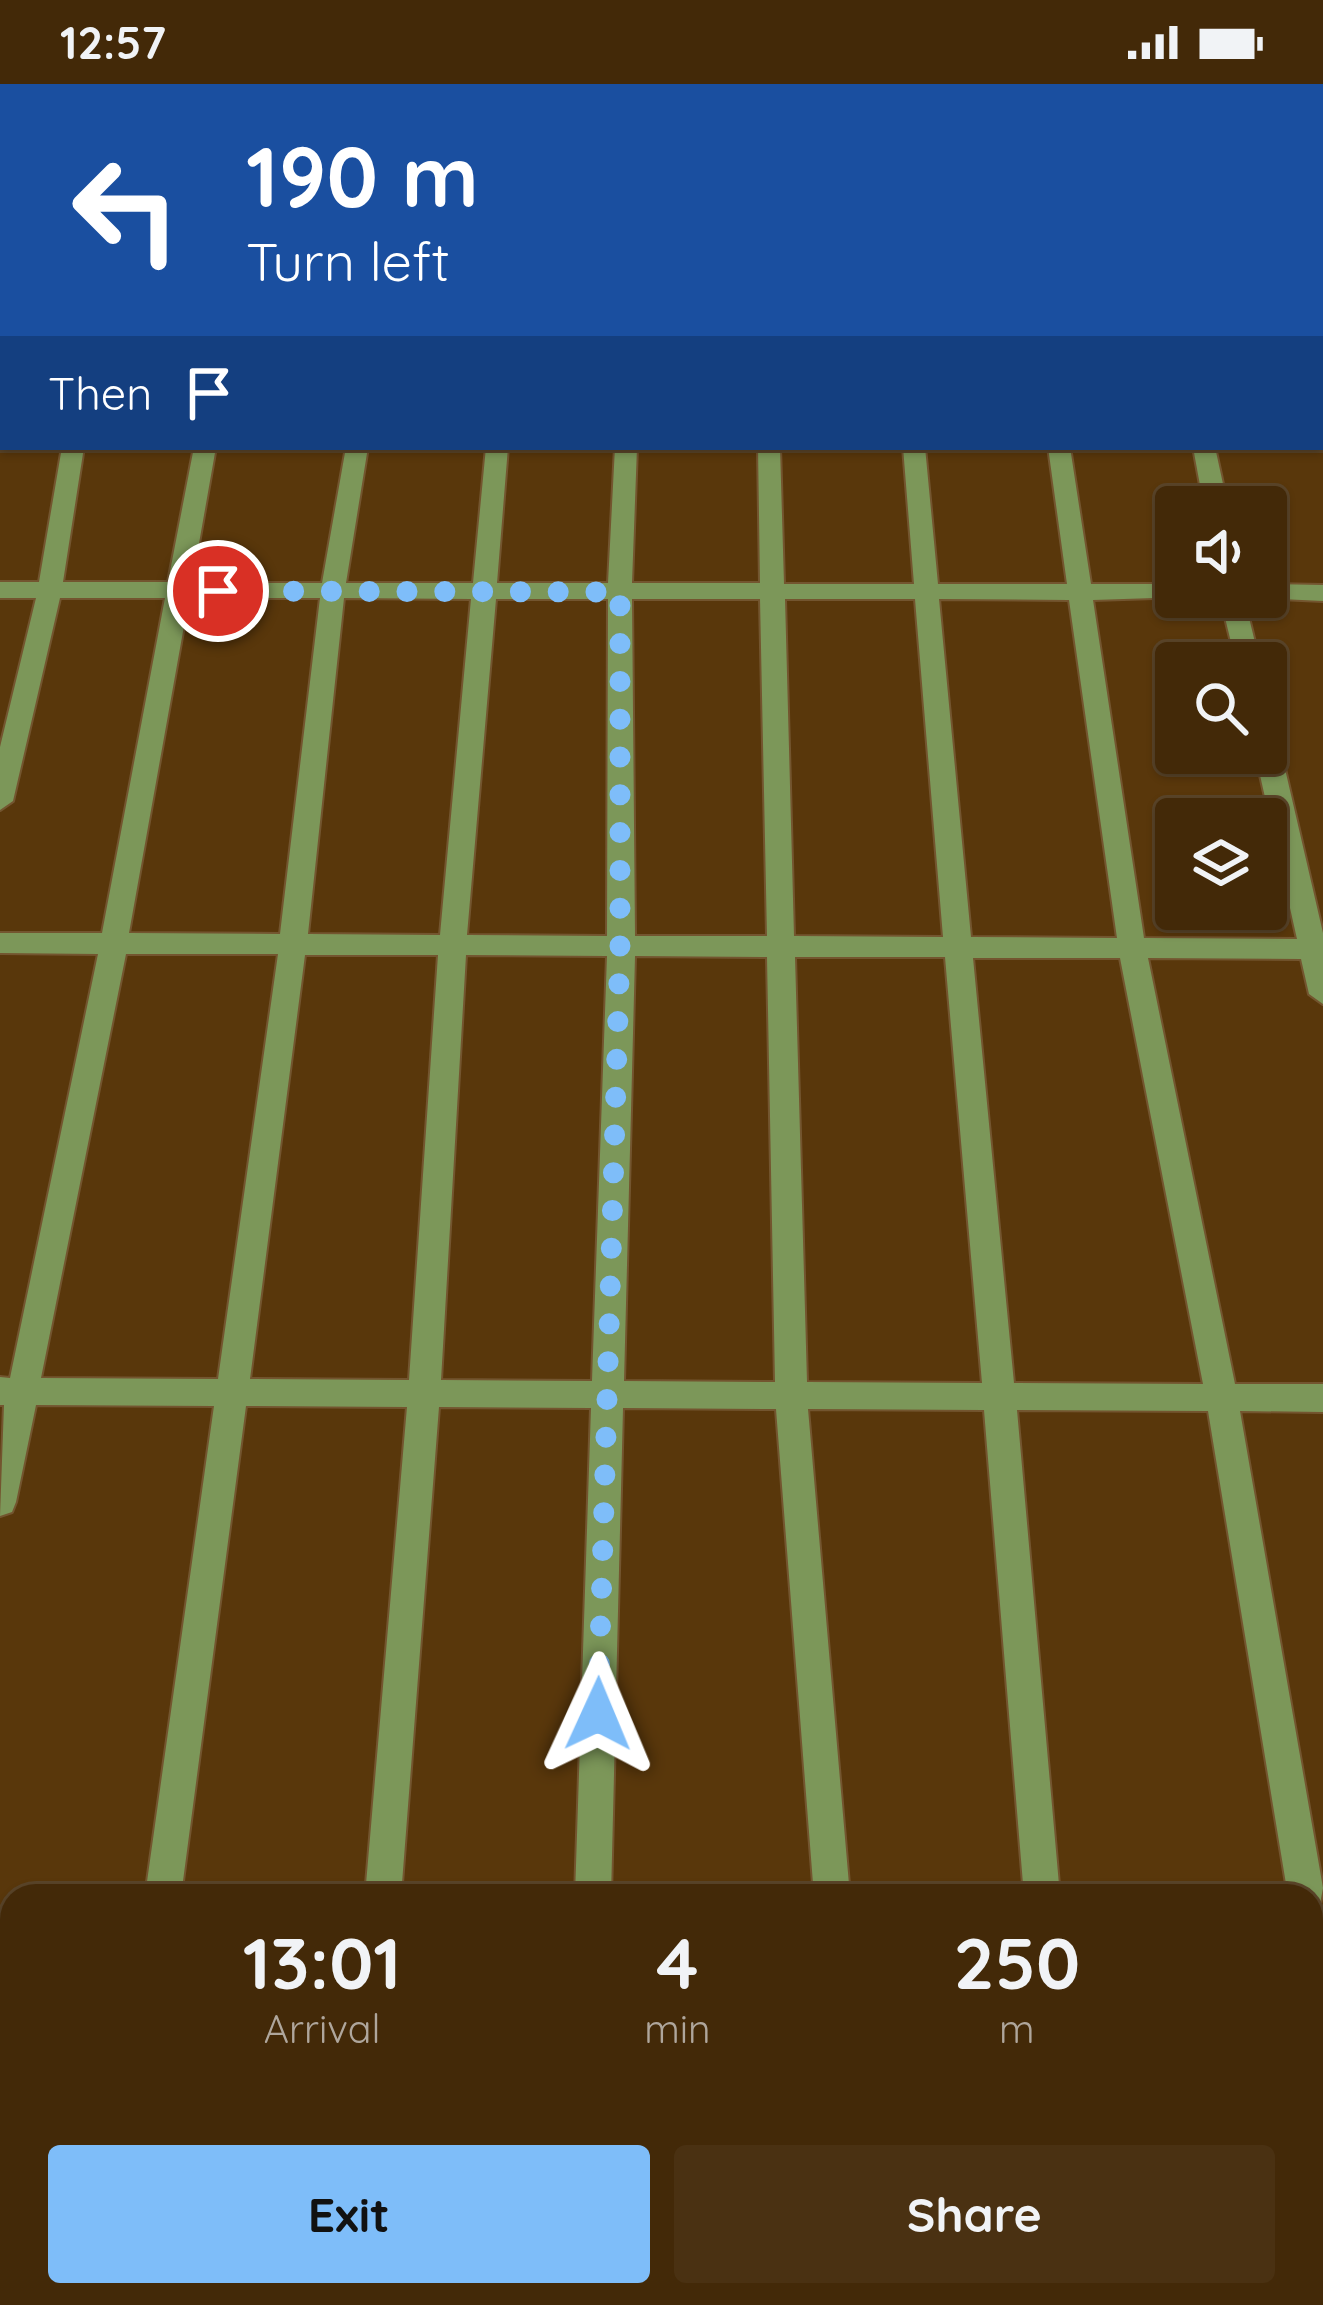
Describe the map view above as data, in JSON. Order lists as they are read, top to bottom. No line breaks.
{"page":{"status":"12:57","turn":["190 m","Turn left"],"then":"Then","eta":["13:01","Arrival","4","min","250","m"],"buttons":["Exit","Share"]}}
